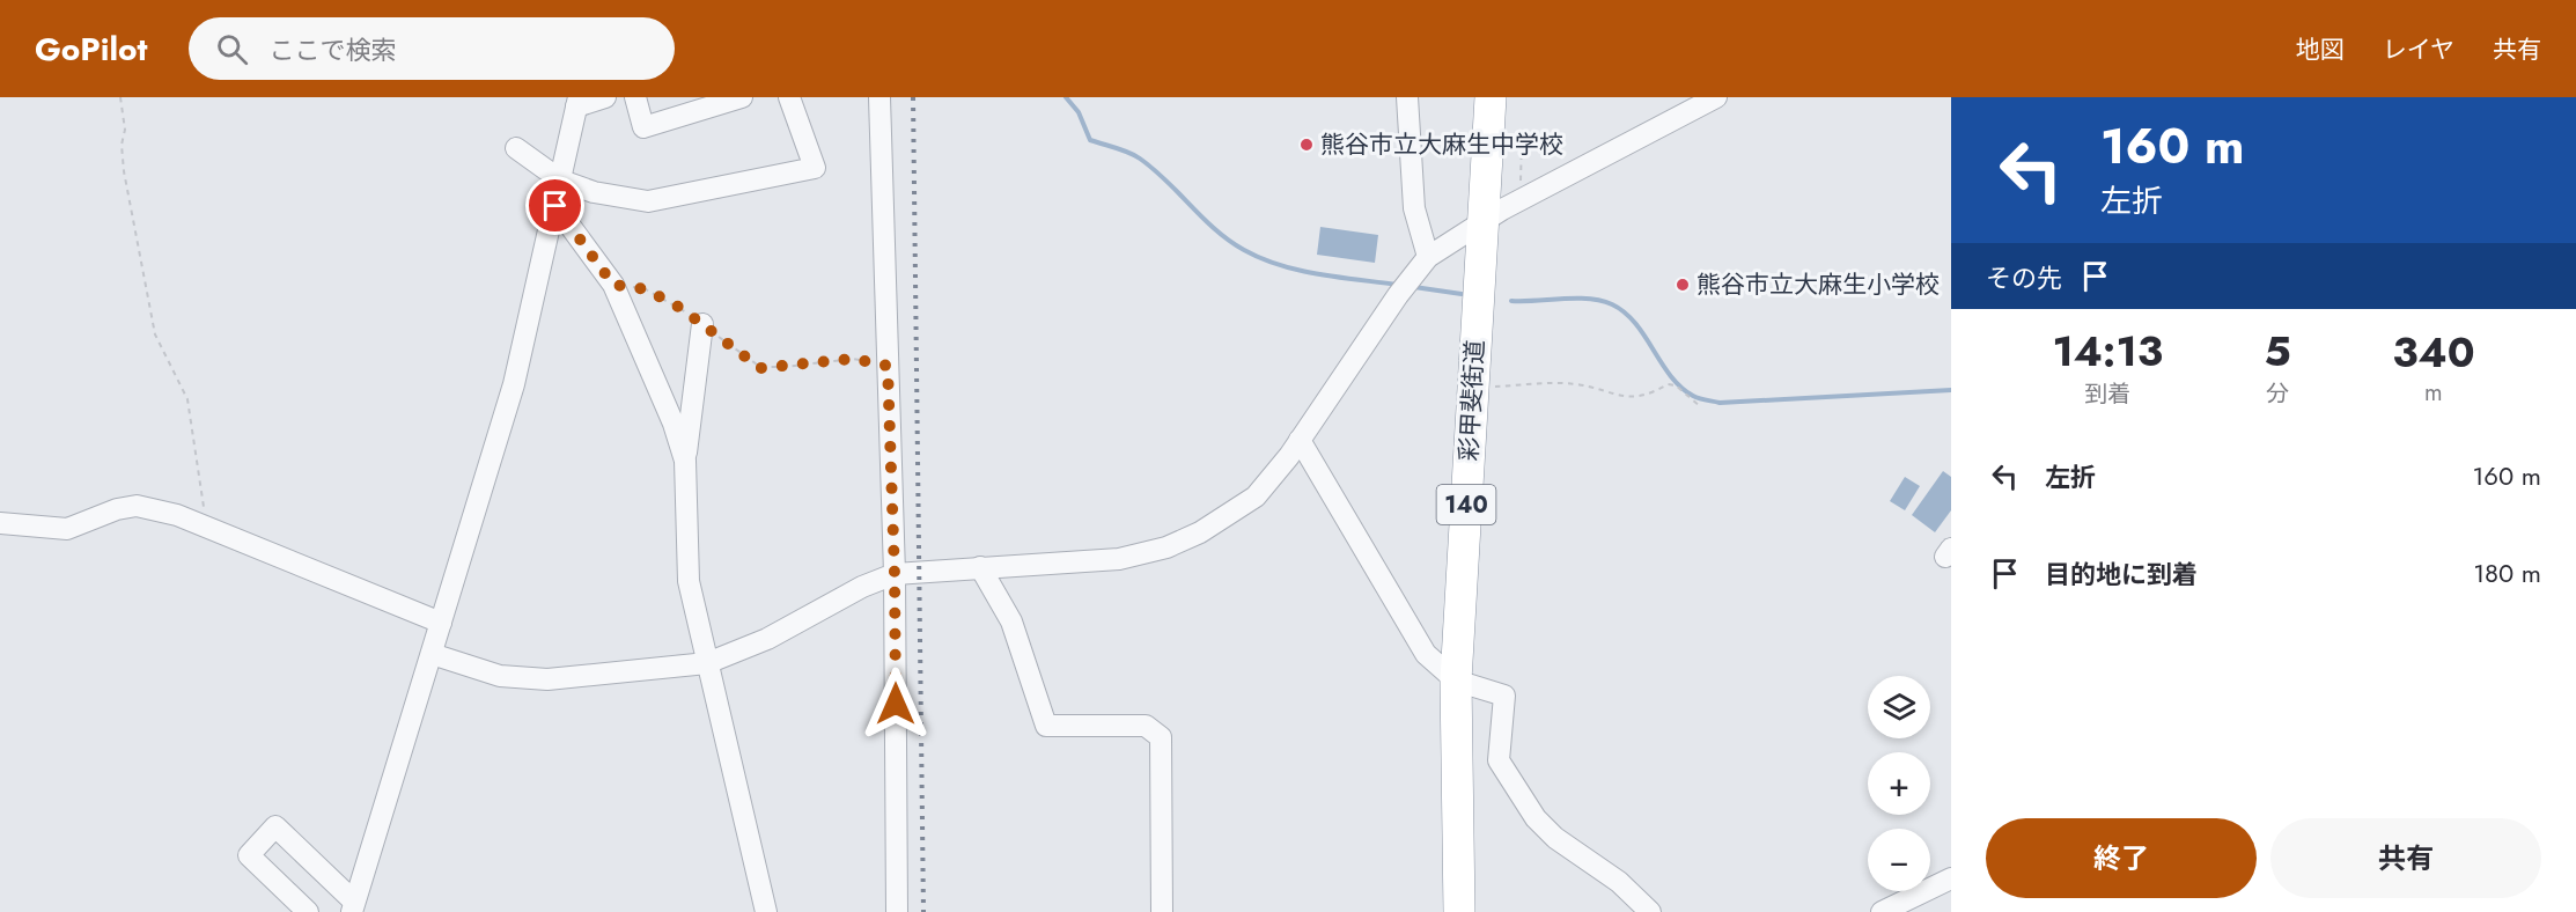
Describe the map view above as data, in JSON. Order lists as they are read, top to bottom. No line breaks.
{"streets":{"highway":["彩甲斐街道","140"]},"places":["熊谷市立大麻生中学校","熊谷市立大麻生小学校"],"page":{"header":"GoPilot","search":"ここで検索","nav":["地図","レイヤ","共有"],"turn":["160 m","左折"],"then":"その先","eta":["14:13","到着","5","分","340","m"],"list":[{"name":"左折","value":"160 m"},{"name":"目的地に到着","value":"180 m"}],"map_buttons":["+","−"],"buttons":["終了","共有"]}}
